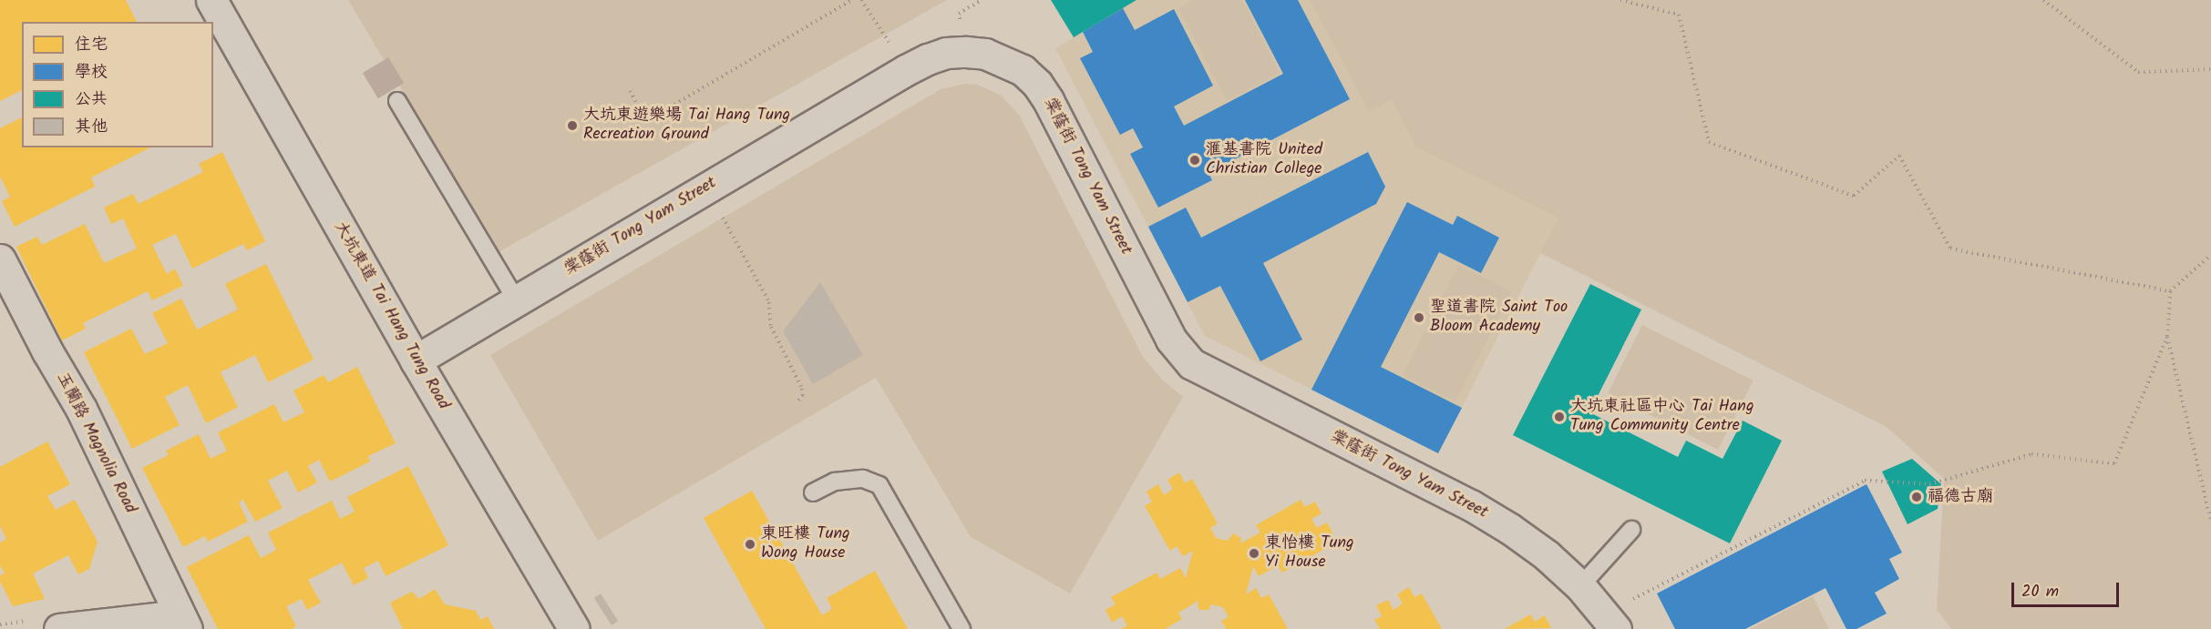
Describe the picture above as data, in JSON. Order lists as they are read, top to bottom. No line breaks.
{"streets":{"street":["棠蔭街 Tong Yam Street","大坑東道 Tai Hang Tung Road","玉蘭路 Magnolia Road"]},"crossings":[["棠蔭街 Tong Yam Street","大坑東道 Tai Hang Tung Road"]],"places":["大坑東遊樂場 Tai Hang Tung Recreation Ground","滙基書院 United Christian College","聖道書院 Saint Too Bloom Academy","大坑東社區中心 Tai Hang Tung Community Centre","福德古廟","東旺樓 Tung Wong House","東怡樓 Tung Yi House"],"legend":["住宅","學校","公共","其他"],"scale_bar":"20 m"}
